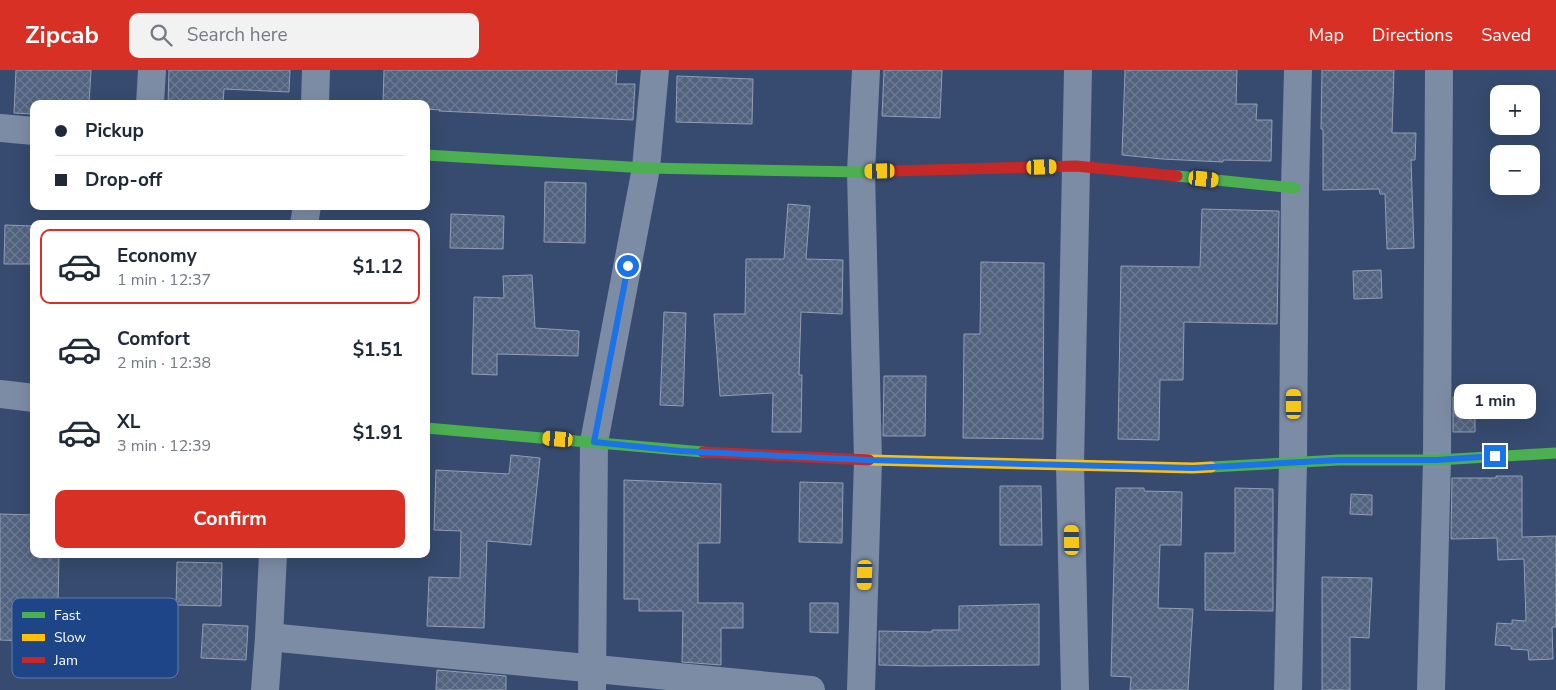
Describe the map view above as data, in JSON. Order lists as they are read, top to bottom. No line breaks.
{"legend":["Fast","Slow","Jam"],"page":{"header":"Zipcab","search":"Search here","nav":["Map","Directions","Saved"],"map_buttons":["+","−"],"banner":["Pickup","Drop-off"],"list":[{"name":"Economy","note":"1 min · 12:37","value":"$1.12"},{"name":"Comfort","note":"2 min · 12:38","value":"$1.51"},{"name":"XL","note":"3 min · 12:39","value":"$1.91"}],"bubble":"1 min","buttons":"Confirm"}}
